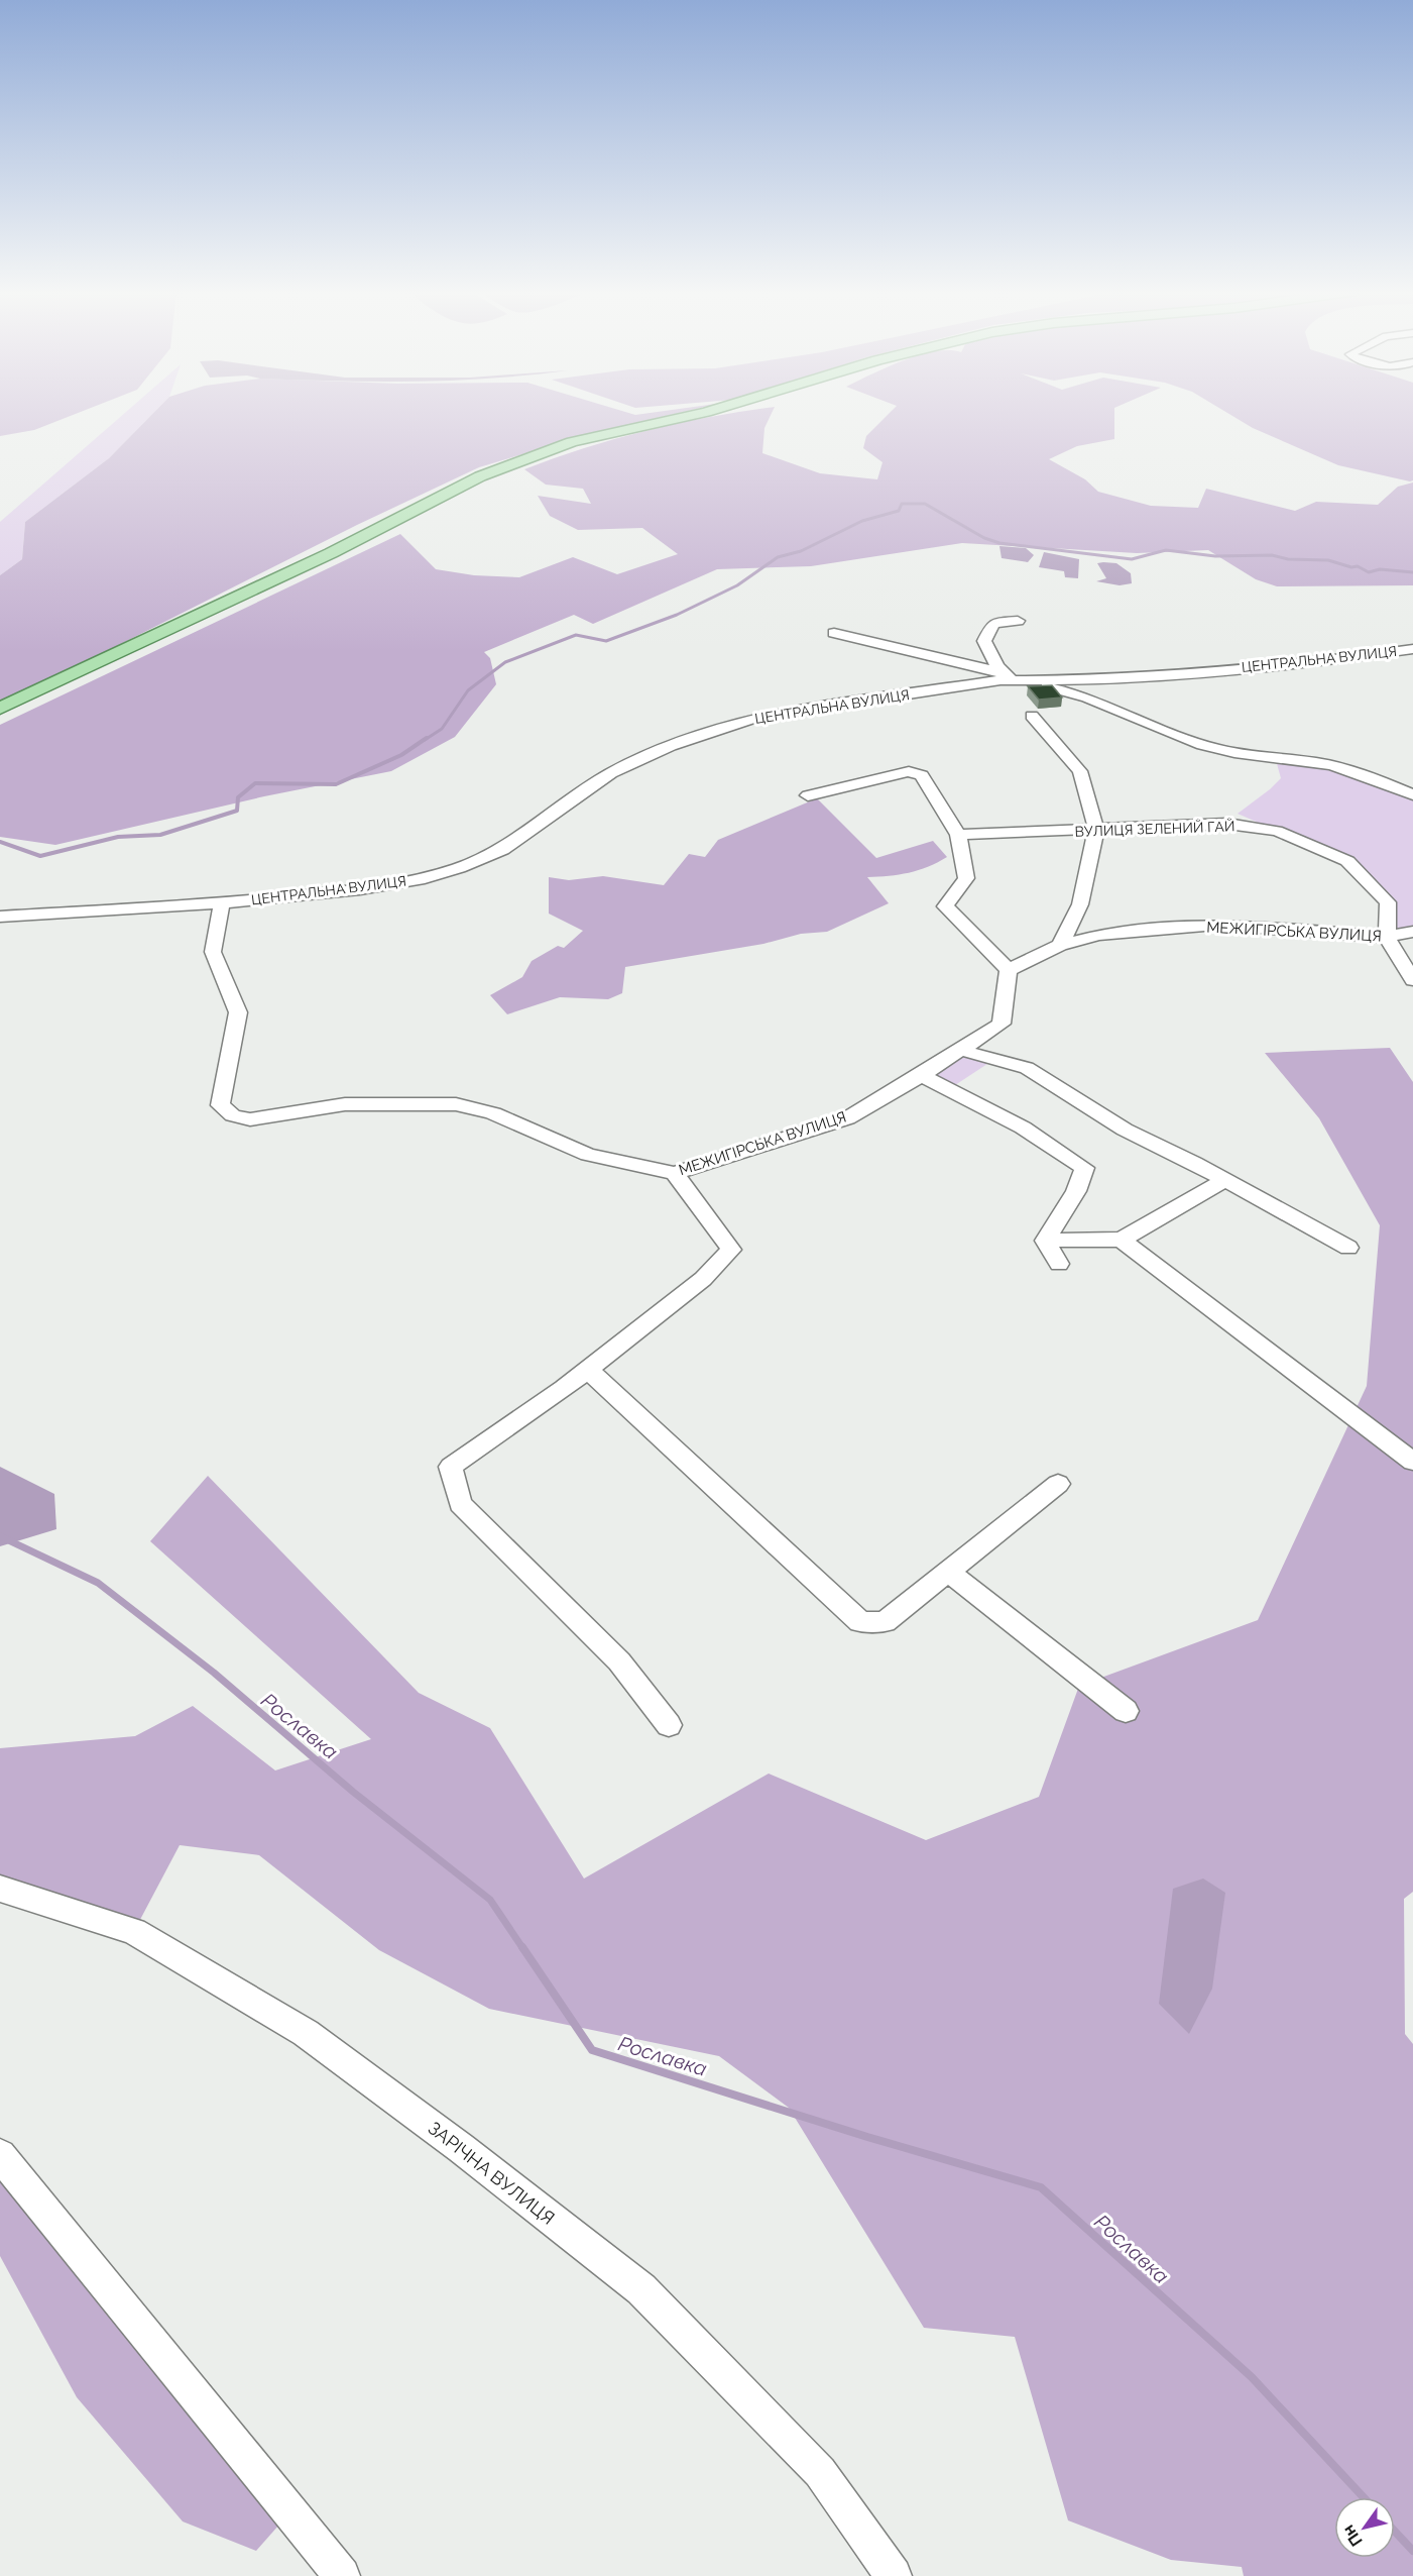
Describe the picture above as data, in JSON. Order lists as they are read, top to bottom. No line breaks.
{"streets":{"street":["ЦЕНТРАЛЬНА ВУЛИЦЯ","ВУЛИЦЯ ЗЕЛЕНИЙ ГАЙ","МЕЖИГІРСЬКА ВУЛИЦЯ","ЗАРІЧНА ВУЛИЦЯ"]},"crossings":[["ЦЕНТРАЛЬНА ВУЛИЦЯ","МЕЖИГІРСЬКА ВУЛИЦЯ"],["ВУЛИЦЯ ЗЕЛЕНИЙ ГАЙ","МЕЖИГІРСЬКА ВУЛИЦЯ"]],"water":["Рославка"],"north":"bottom left"}
